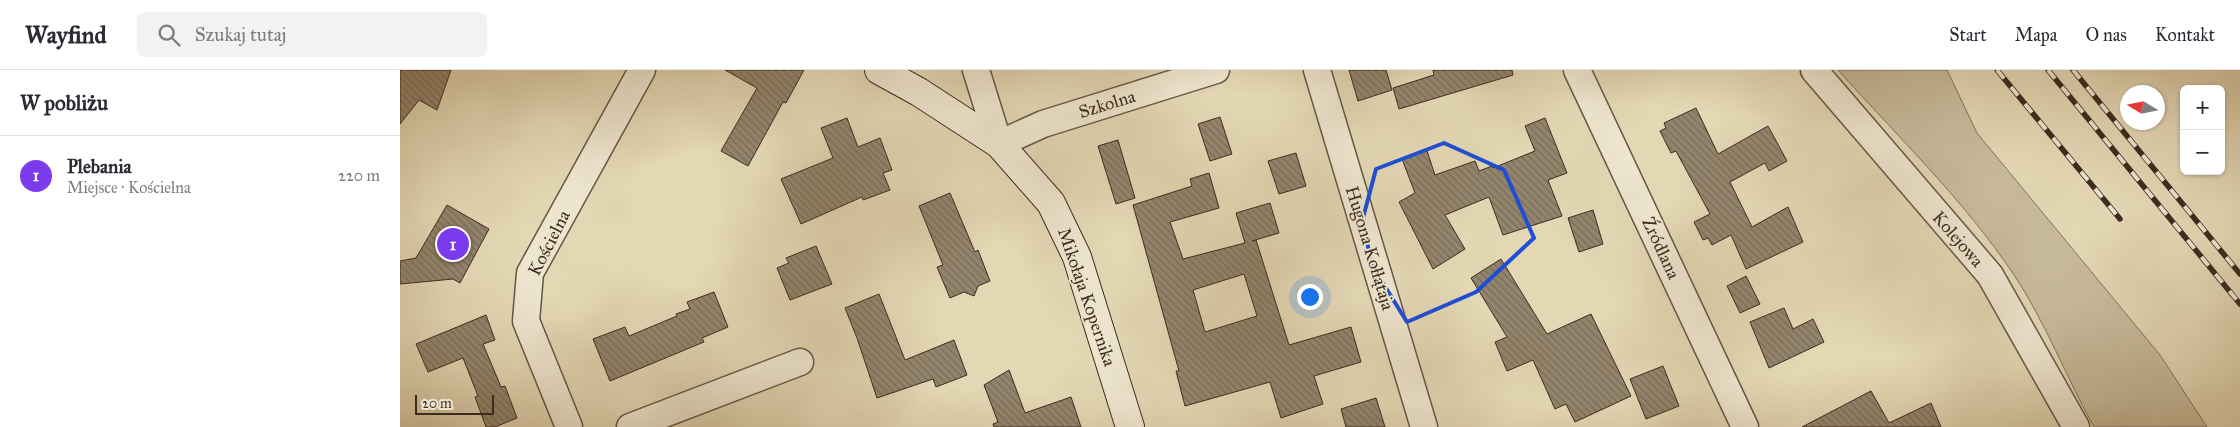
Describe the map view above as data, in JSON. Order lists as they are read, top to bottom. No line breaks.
{"streets":{"street":["Szkolna","Kolejowa","Kościelna","Hugona Kołłątaja","Źródlana","Mikołaja Kopernika"]},"crossings":[["Szkolna","Mikołaja Kopernika"]],"scale_bar":"20 m","north":"left","page":{"header":"Wayfind","search":"Szukaj tutaj","nav":["Start","Mapa","O nas","Kontakt"],"heading":"W pobliżu","map_buttons":["+","−"],"list":[{"mark":"1","name":"Plebania","note":"Miejsce · Kościelna","value":"220 m"}],"pins":"1","scale":"20 m"}}
